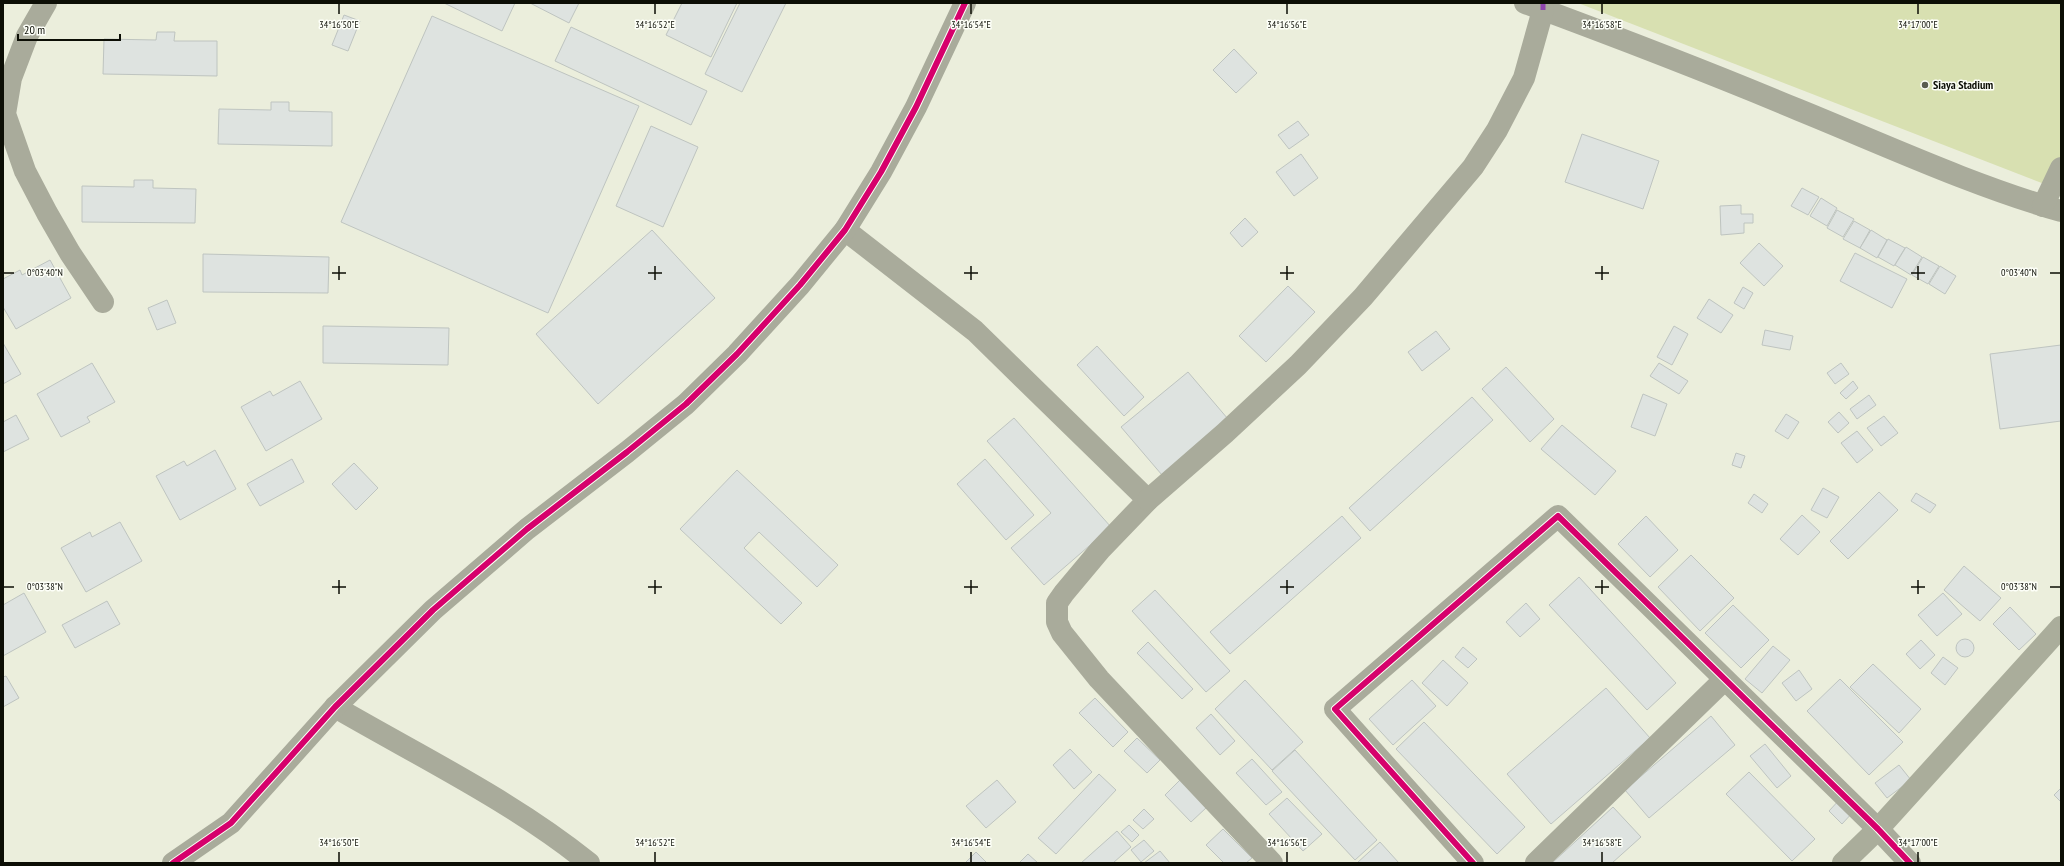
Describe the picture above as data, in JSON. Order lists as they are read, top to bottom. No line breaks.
{"places":["Siaya Stadium"],"scale_bar":"20 m","coordinates":["34°16'50\"E","34°16'52\"E","34°16'54\"E","34°16'56\"E","34°16'58\"E","34°17'00\"E","0°03'40\"N","0°03'38\"N"]}
